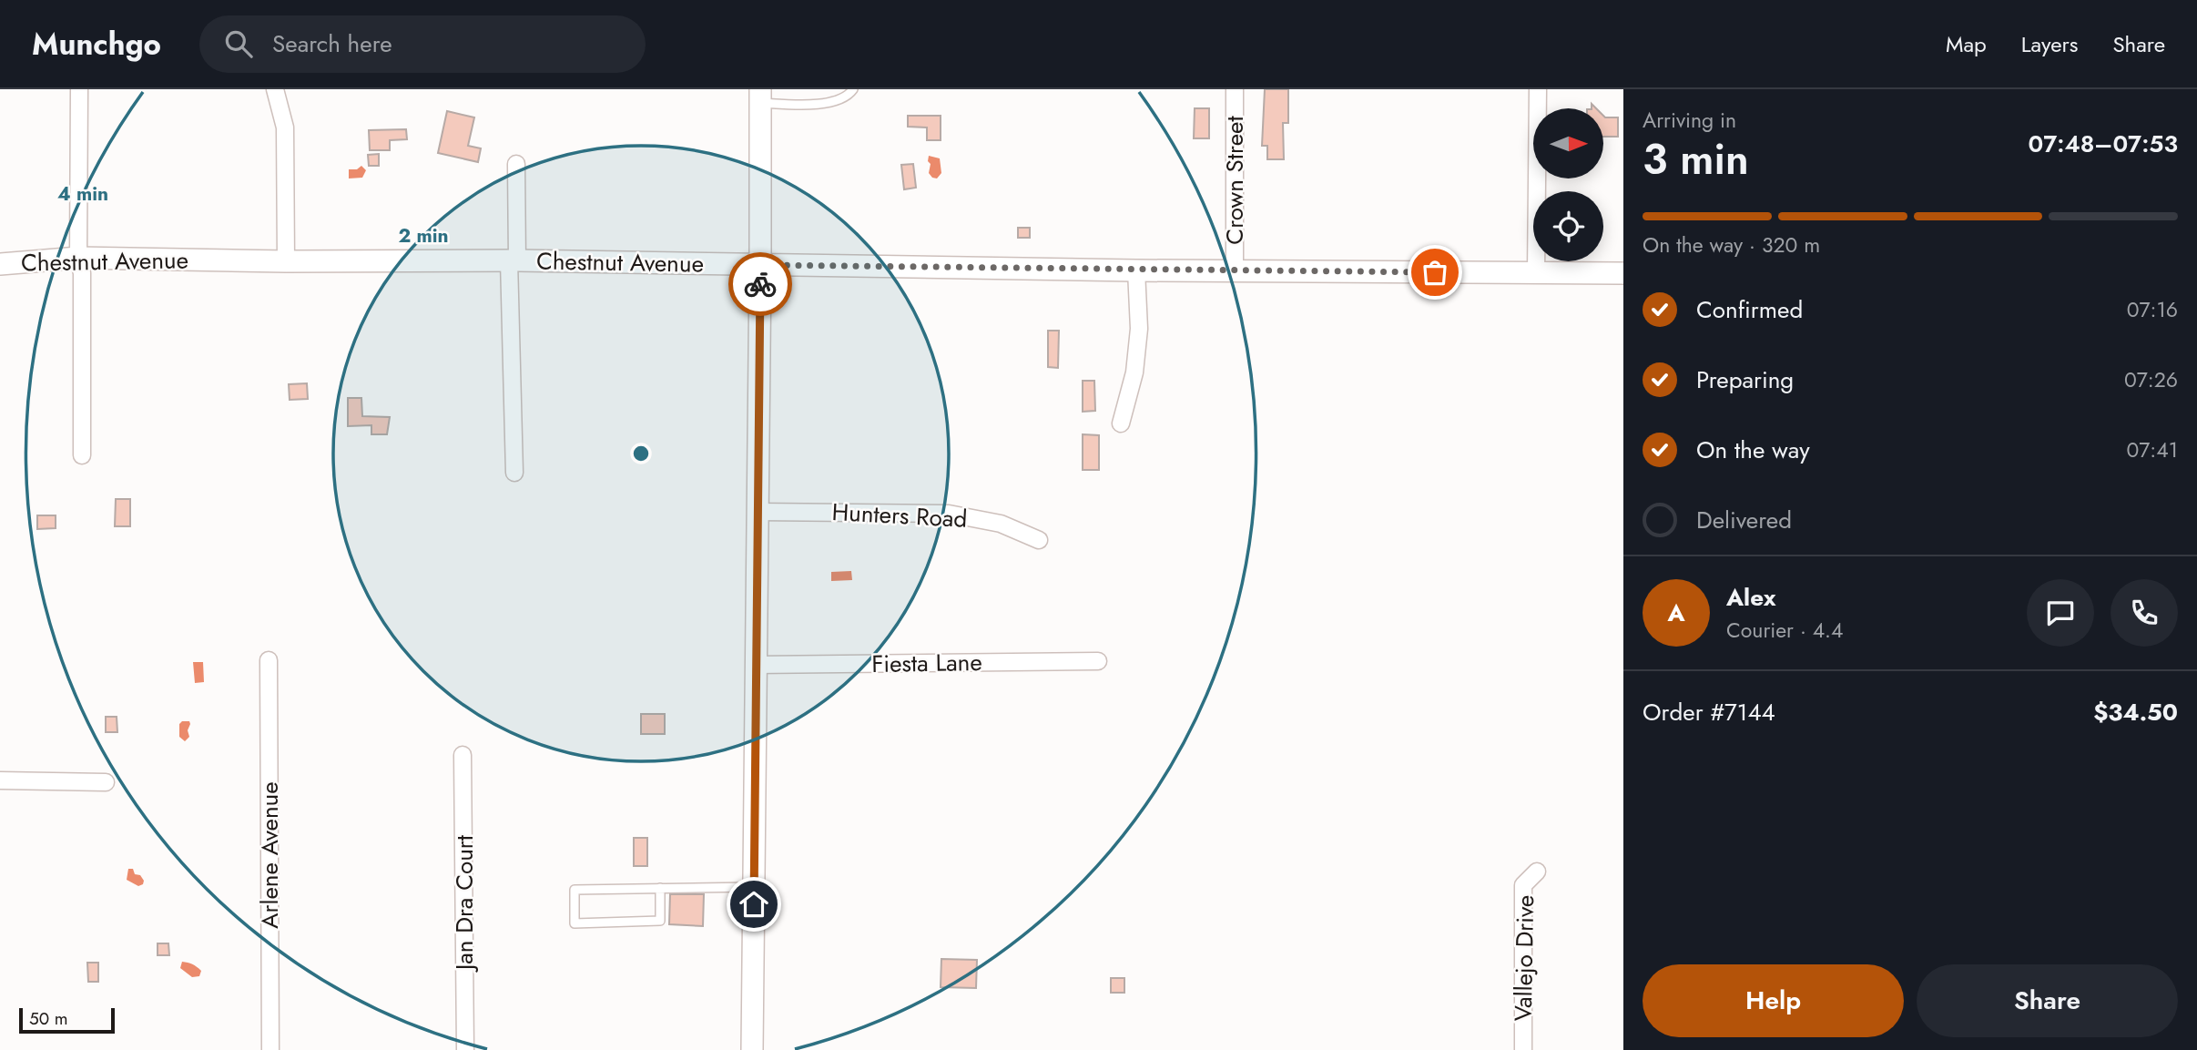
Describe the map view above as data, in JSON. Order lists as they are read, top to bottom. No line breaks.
{"streets":{"street":["Crown Street","Chestnut Avenue","Hunters Road","Fiesta Lane","Arlene Avenue","Jan Dra Court","Vallejo Drive"]},"crossings":[["Crown Street","Chestnut Avenue"]],"scale_bar":"50 m","north":"right","page":{"header":"Munchgo","search":"Search here","nav":["Map","Layers","Share"],"heading":["3 min","Arriving in","07:48–07:53"],"panel":["Alex","Courier · 4.4","Order #7144","$34.50"],"bar":"On the way · 320 m","list":[["Confirmed","07:16"],["Preparing","07:26"],["On the way","07:41"],"Delivered"],"round":"A","buttons":["Help","Share"],"scale":"50 m"},"rings":["4 min","2 min"]}
